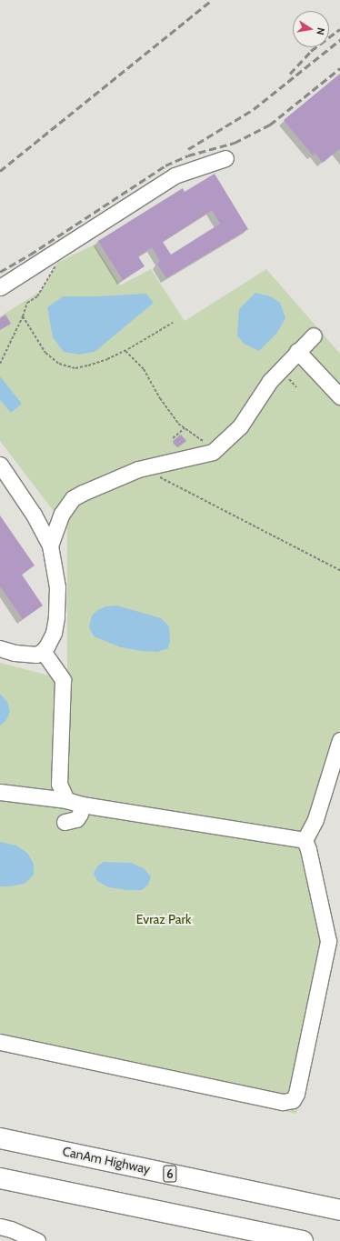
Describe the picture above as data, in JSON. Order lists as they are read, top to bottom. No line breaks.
{"streets":{"main road":["CanAm Highway","6"]},"parks":["Evraz Park"],"north":"right"}
